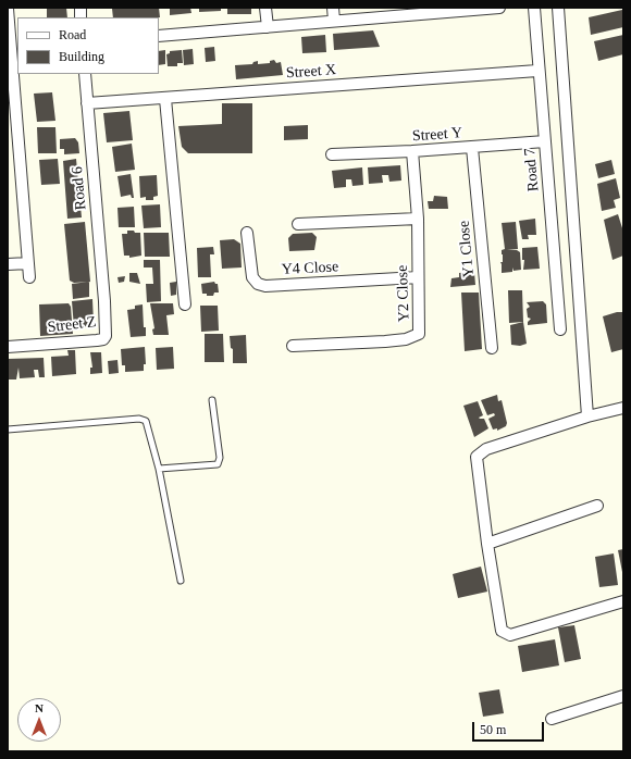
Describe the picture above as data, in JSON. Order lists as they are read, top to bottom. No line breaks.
{"streets":{"street":["Street X","Street Y","Road 7","Road 6","Y1 Close","Y4 Close","Y2 Close","Street Z"]},"crossings":[["Street X","Road 7"],["Street X","Road 6"],["Street Y","Road 7"],["Street Y","Y1 Close"],["Street Y","Y2 Close"],["Road 6","Street Z"],["Y4 Close","Y2 Close"]],"legend":["Road","Building"],"scale_bar":"50 m","north":"top"}
